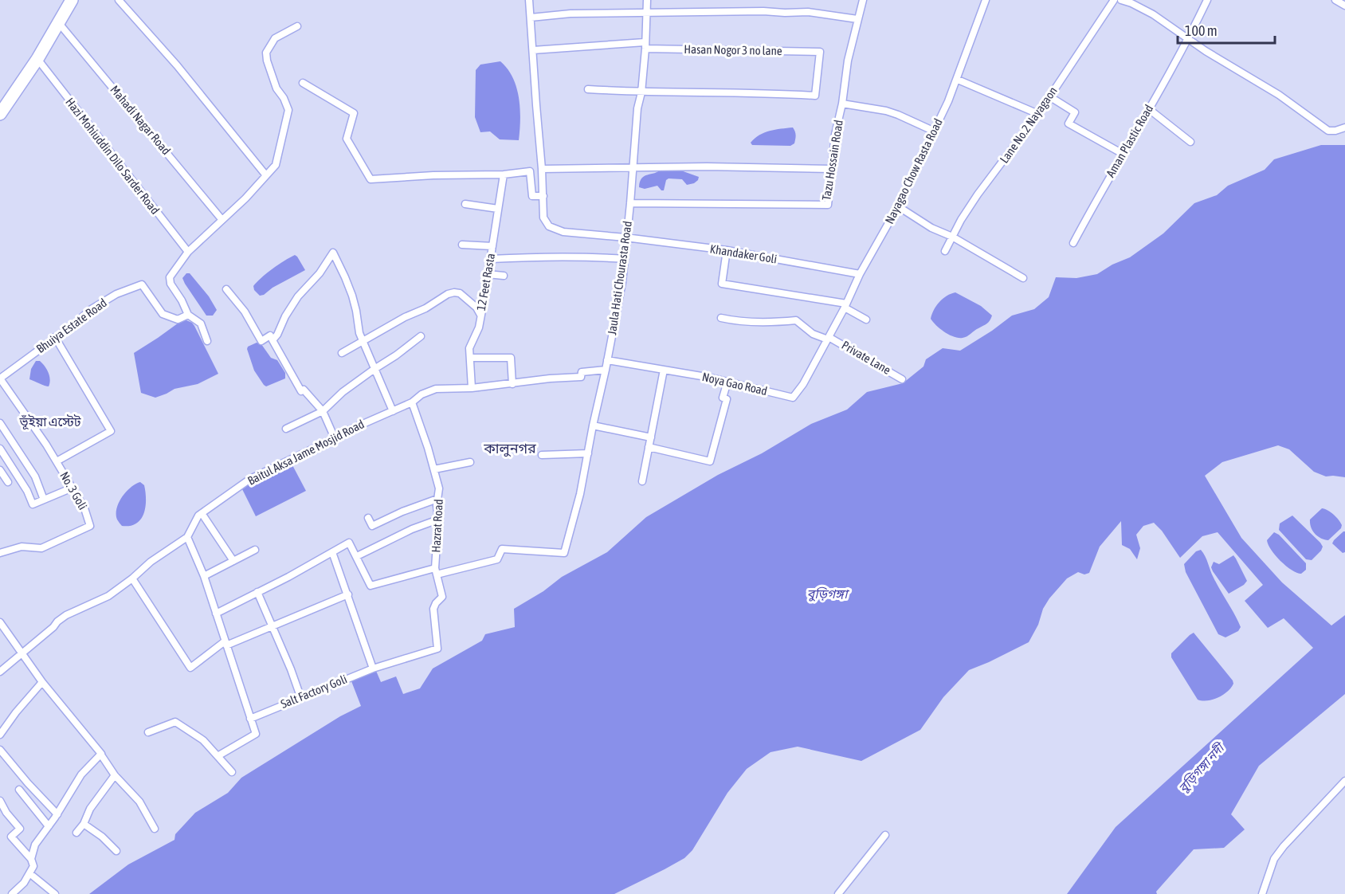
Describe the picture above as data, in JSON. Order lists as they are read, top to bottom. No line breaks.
{"streets":{"street":["Hasan Nogor 3 no lane","Mahadi Nagar Road","Lane No.2 Nayagaon","Aman Plastic Road","Hazi Mohiuddin Dilo Sarder Road","Tazu Hossain Road","Nayagao Chow Rasta Road","Khandaker Goli","Jaula Hati Chourasta Road","12 Feet Rasta","Bhuiya Estate Road","Private Lane","Noya Gao Road","Baitul Aksa Jame Mosjid Road","No. 3 Goli","Hazrat Road","Salt Factory Goli"]},"crossings":[["Hasan Nogor 3 no lane","Jaula Hati Chourasta Road"],["Tazu Hossain Road","Nayagao Chow Rasta Road"],["Tazu Hossain Road","Jaula Hati Chourasta Road"],["Nayagao Chow Rasta Road","Khandaker Goli"],["Nayagao Chow Rasta Road","Private Lane"],["Nayagao Chow Rasta Road","Noya Gao Road"],["Khandaker Goli","Jaula Hati Chourasta Road"],["Jaula Hati Chourasta Road","Noya Gao Road"],["Jaula Hati Chourasta Road","Baitul Aksa Jame Mosjid Road"],["Jaula Hati Chourasta Road","Hazrat Road"],["12 Feet Rasta","Baitul Aksa Jame Mosjid Road"],["Bhuiya Estate Road","No. 3 Goli"],["Private Lane","Noya Gao Road"],["Baitul Aksa Jame Mosjid Road","Hazrat Road"],["Hazrat Road","Salt Factory Goli"]],"districts":["ভূঁইয়া এস্টেট","কালুনগর"],"water":["বুড়িগঙ্গা","বুড়িগঙ্গা নদী"],"scale_bar":"100 m"}
